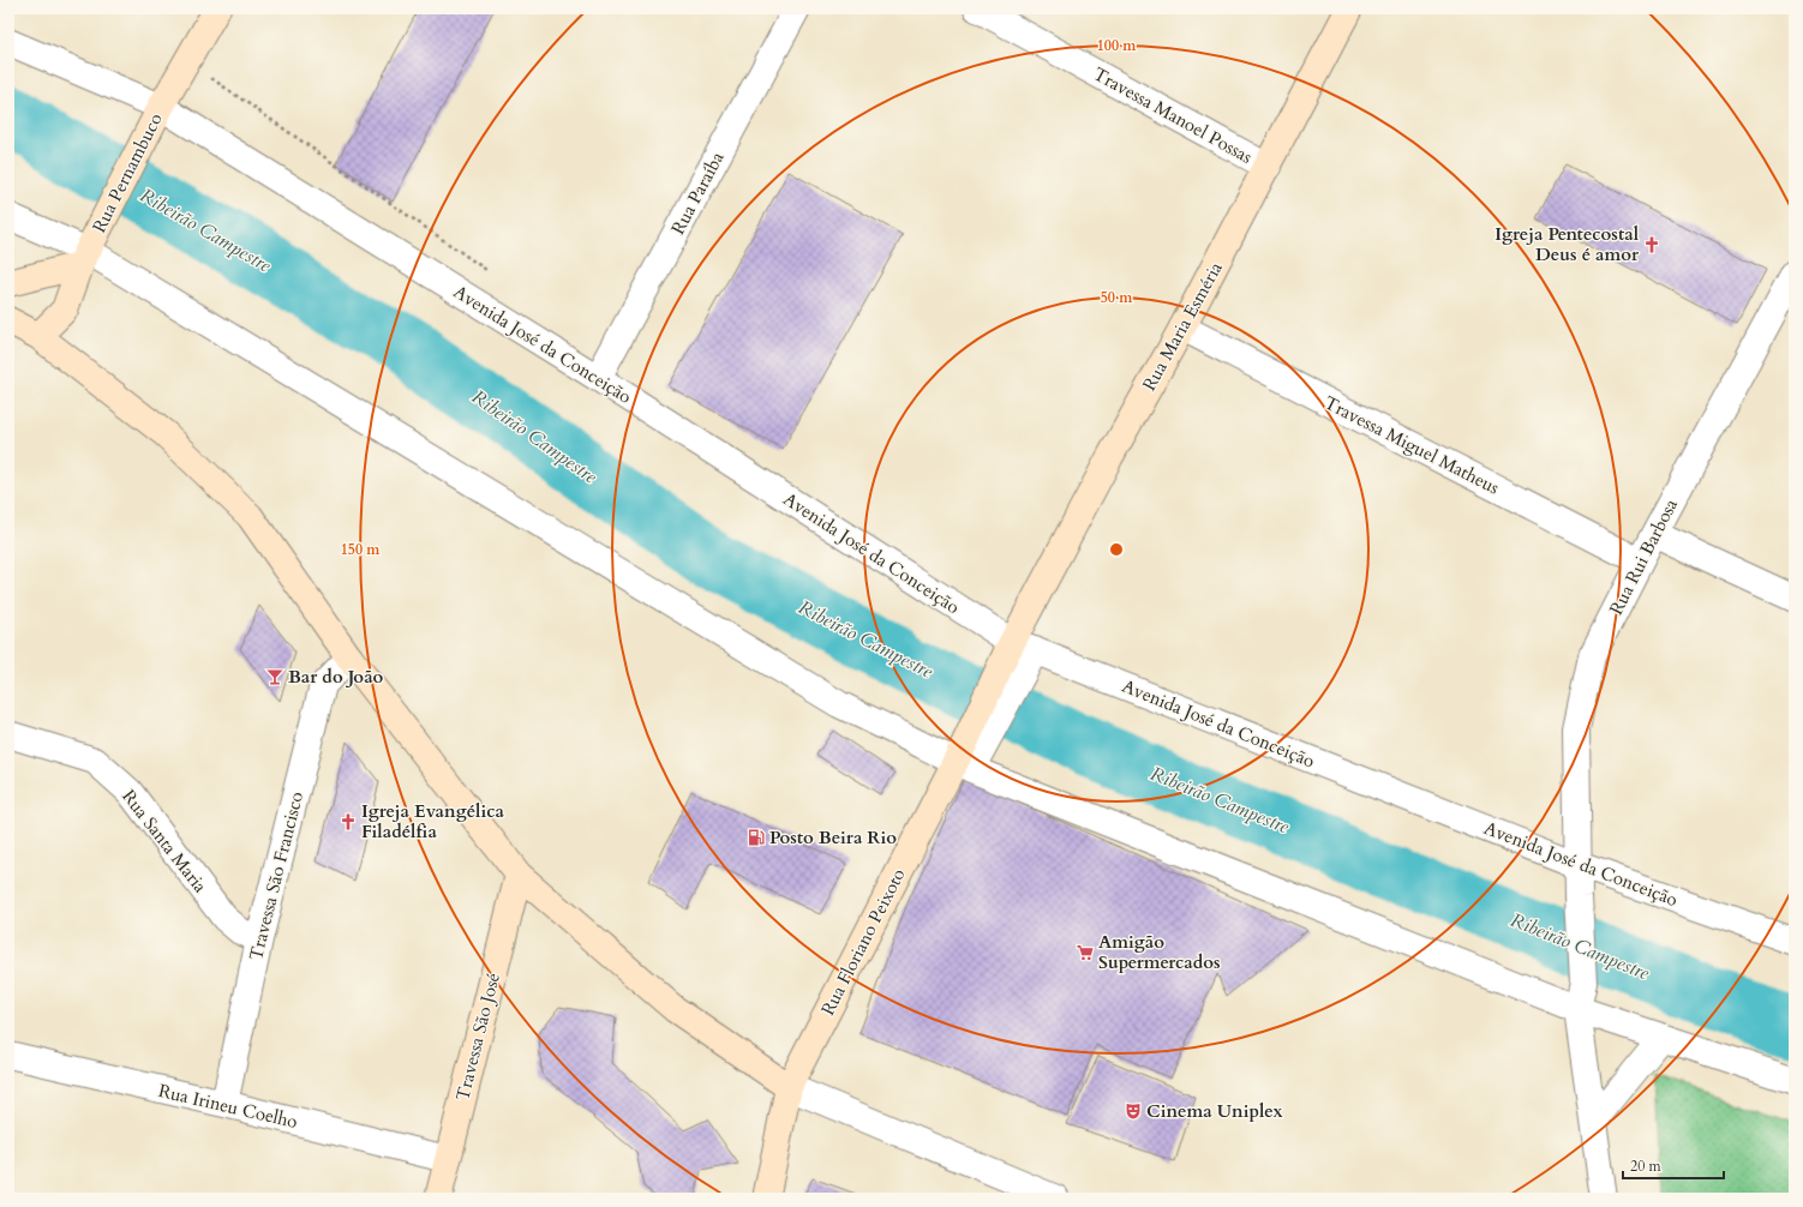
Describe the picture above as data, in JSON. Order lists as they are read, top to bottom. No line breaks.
{"streets":{"main road":["Rua Pernambuco","Rua Maria Esméria","Rua Floriano Peixoto","Travessa São José"],"street":["Travessa Manoel Possas","Rua Paraíba","Avenida José da Conceição","Travessa Miguel Matheus","Rua Rui Barbosa","Rua Santa Maria","Travessa São Francisco","Rua Irineu Coelho"]},"crossings":[["Travessa Manoel Possas","Rua Maria Esméria"],["Rua Pernambuco","Avenida José da Conceição"],["Rua Paraíba","Avenida José da Conceição"],["Rua Maria Esméria","Avenida José da Conceição"],["Rua Maria Esméria","Travessa Miguel Matheus"],["Rua Maria Esméria","Rua Floriano Peixoto"],["Avenida José da Conceição","Rua Rui Barbosa"],["Avenida José da Conceição","Rua Floriano Peixoto"],["Travessa Miguel Matheus","Rua Rui Barbosa"],["Rua Santa Maria","Travessa São Francisco"],["Travessa São Francisco","Rua Irineu Coelho"],["Travessa São José","Rua Irineu Coelho"]],"water":["Ribeirão Campestre"],"places":{"church":["Igreja Pentecostal Deus é amor","Igreja Evangélica Filadélfia"],"bar":["Bar do João"],"fuel station":["Posto Beira Rio"],"supermarket":["Amigão Supermercados"],"theatre":["Cinema Uniplex"]},"scale_bar":"20 m","rings":["100 m","50 m","150 m"]}
